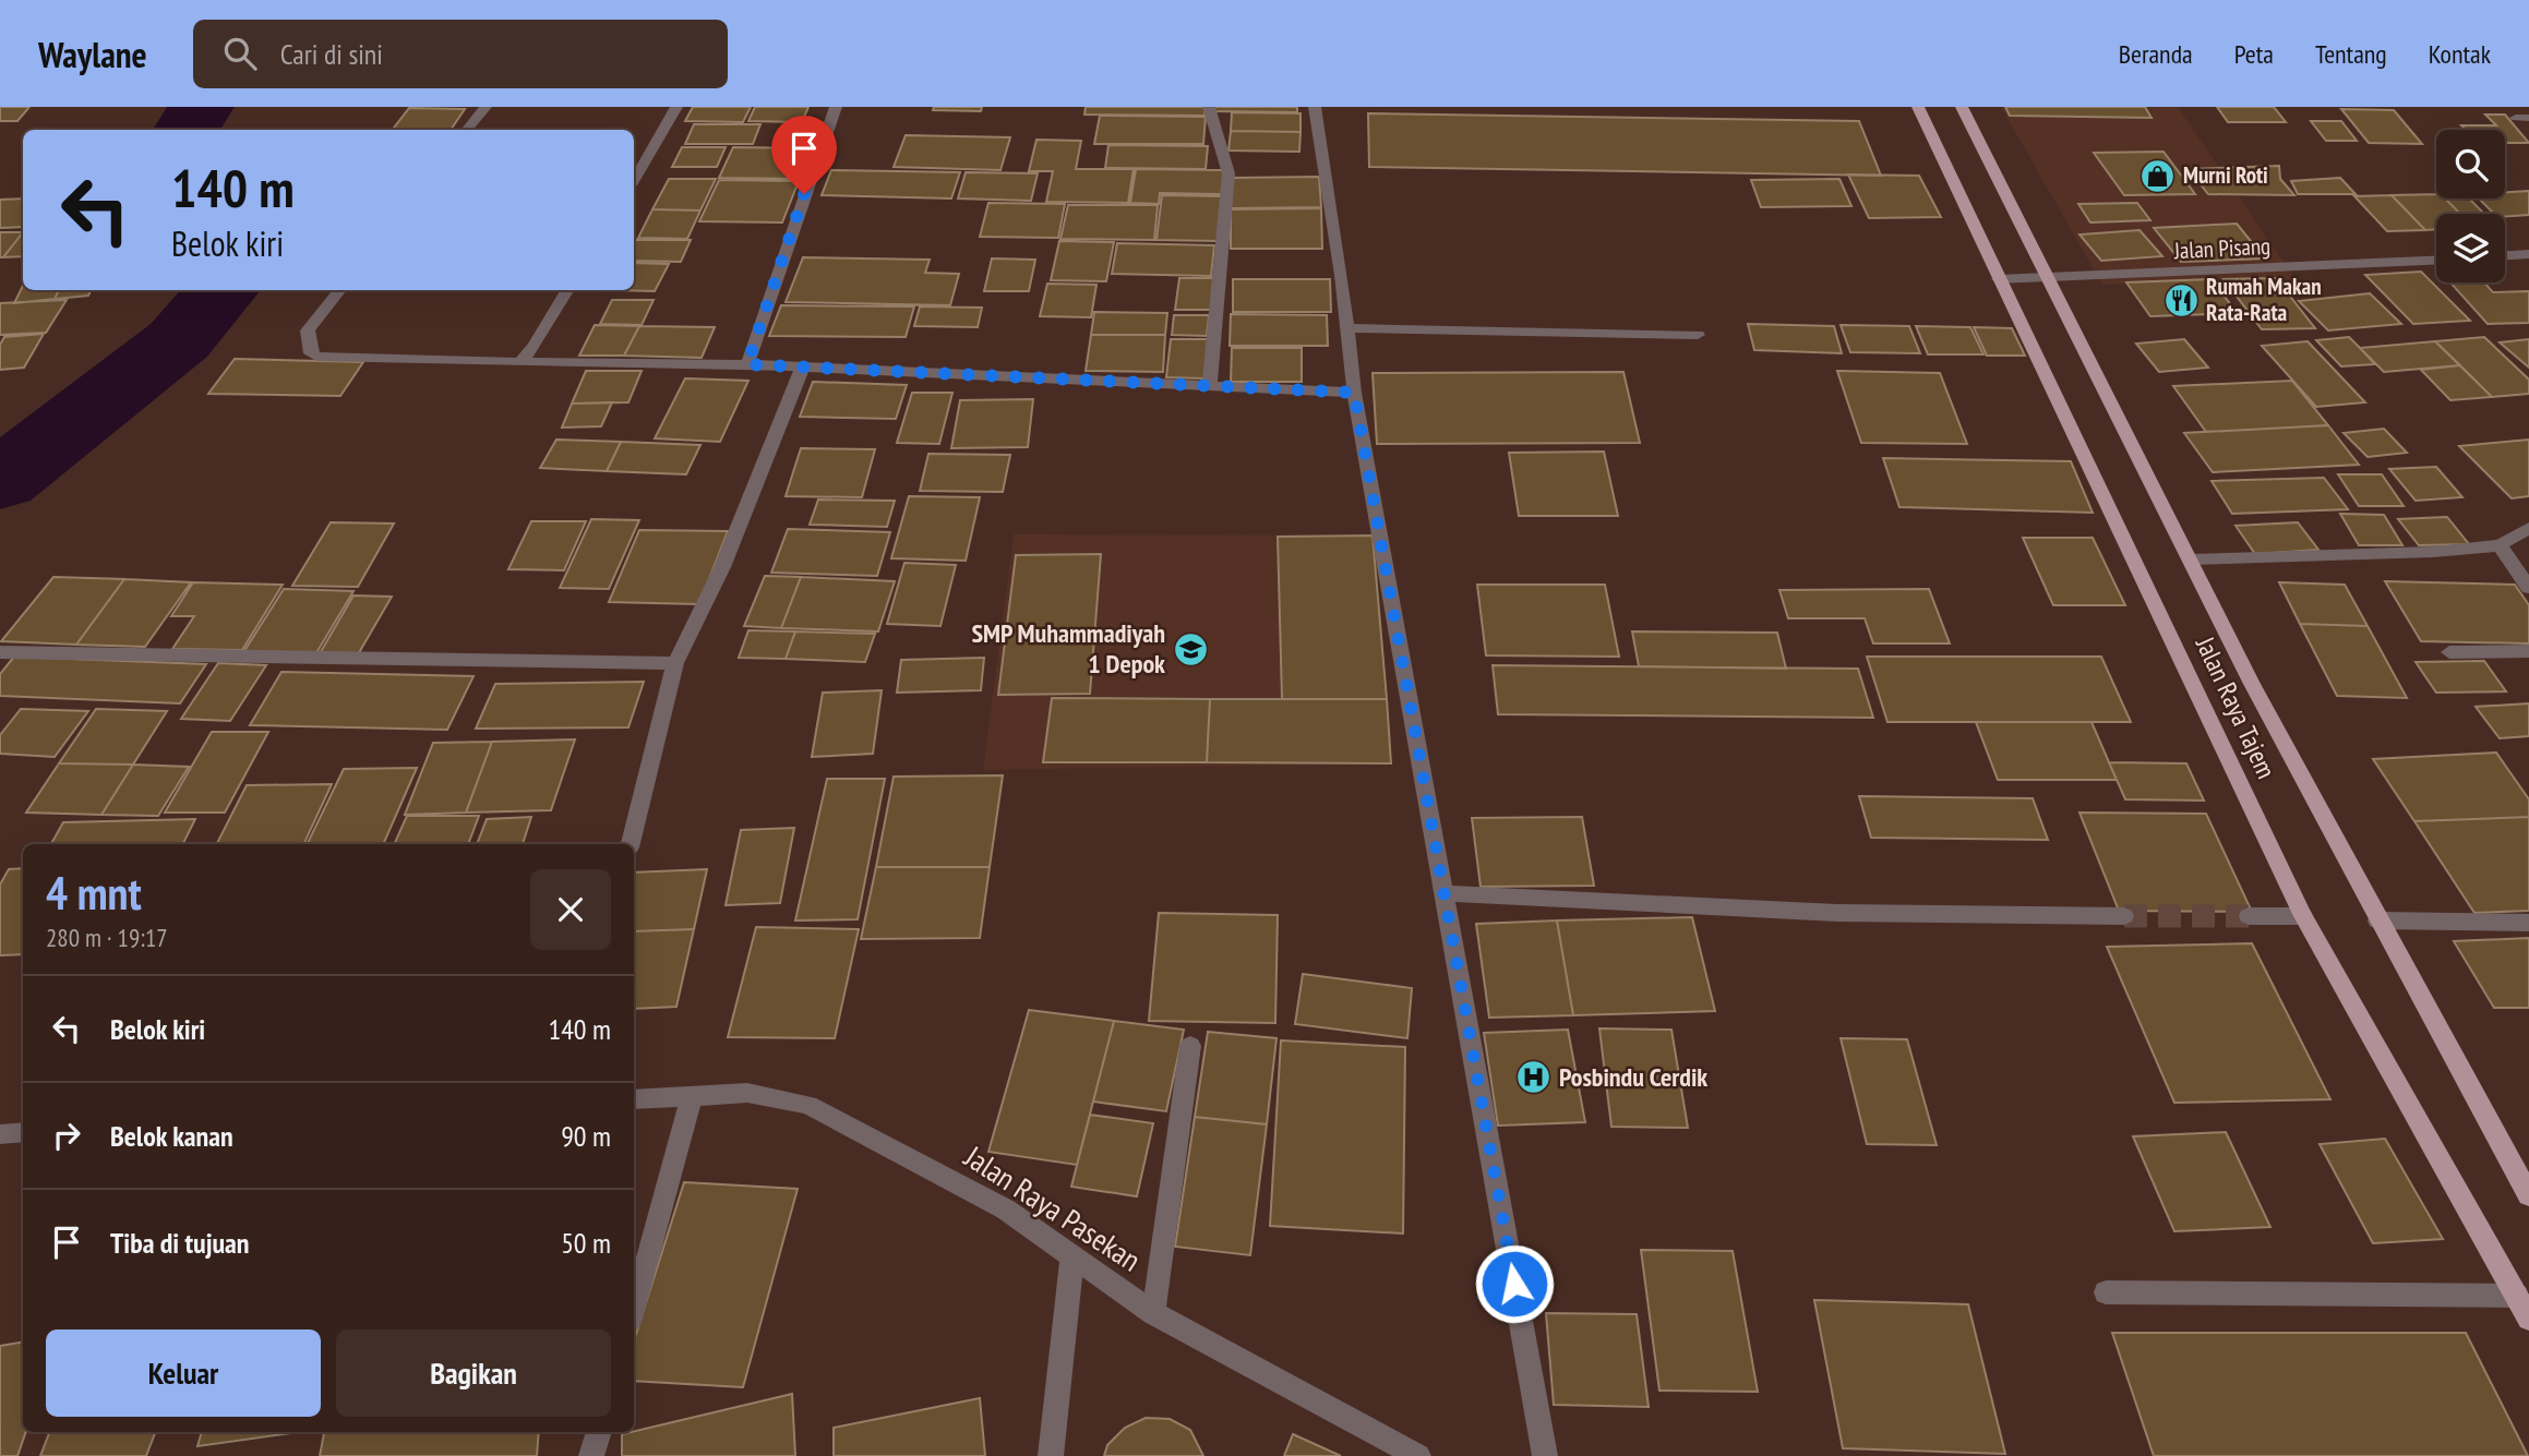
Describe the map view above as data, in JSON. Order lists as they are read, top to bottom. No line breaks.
{"streets":{"main road":["Jalan Raya Tajem"],"street":["Jalan Pisang","Jalan Raya Pasekan"]},"crossings":[["Jalan Pisang","Jalan Raya Tajem"]],"places":{"shop":["Murni Roti"],"restaurant":["Rumah Makan Rata-Rata"],"school or university":["SMP Muhammadiyah 1 Depok"],"hospital":["Posbindu Cerdik"]},"page":{"header":"Waylane","search":"Cari di sini","nav":["Beranda","Peta","Tentang","Kontak"],"turn":["140 m","Belok kiri"],"heading":["4 mnt","280 m · 19:17"],"list":[{"name":"Belok kiri","value":"140 m"},{"name":"Belok kanan","value":"90 m"},{"name":"Tiba di tujuan","value":"50 m"}],"buttons":["Keluar","Bagikan"]}}
